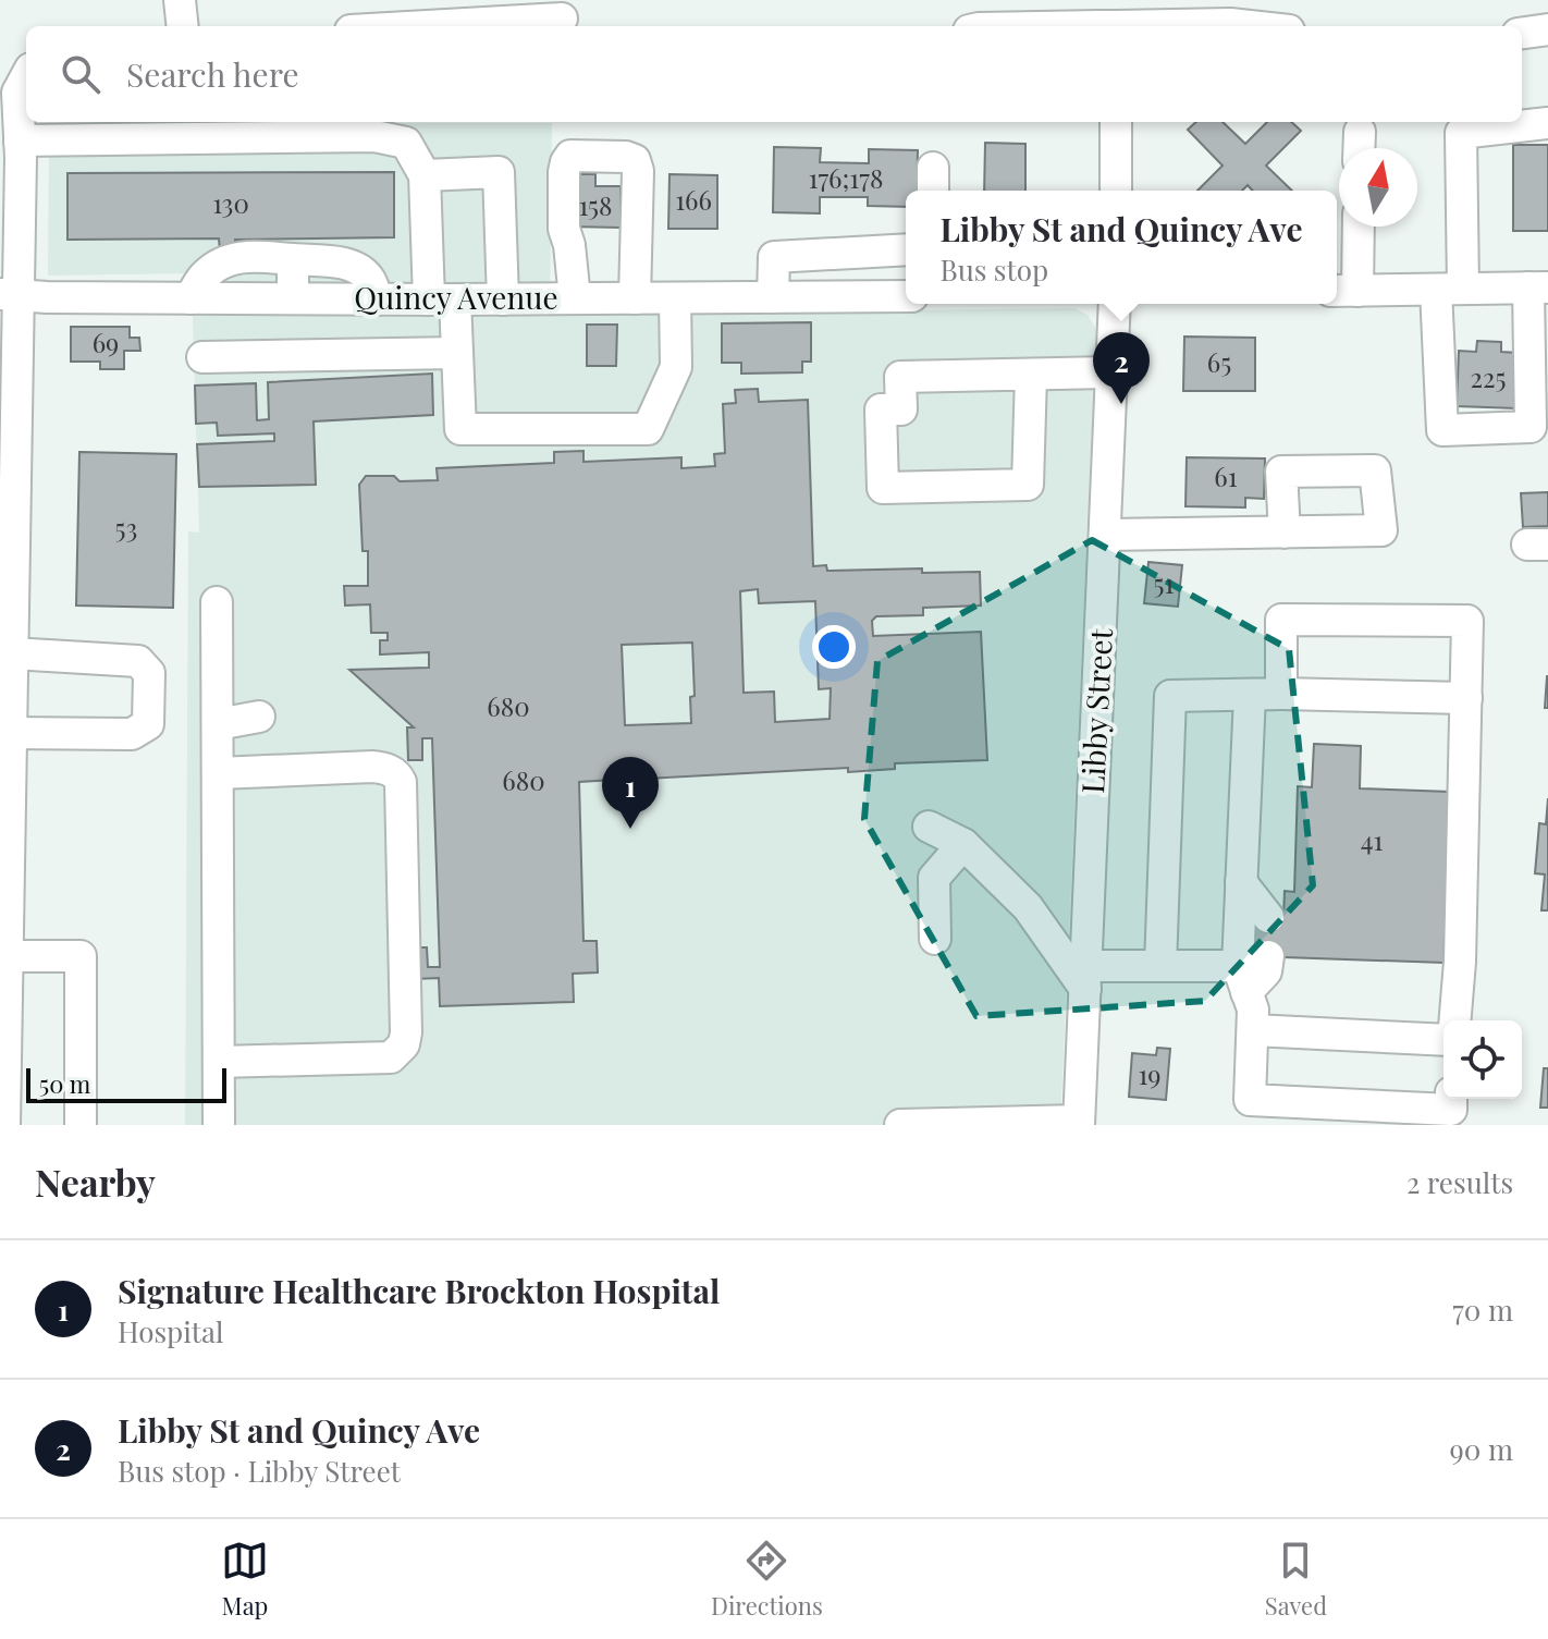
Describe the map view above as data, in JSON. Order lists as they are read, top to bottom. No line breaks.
{"streets":{"street":["Quincy Avenue","Libby Street"]},"house_numbers":["176;178","166","130","158","69","65","225","61","53","51","680","680","41","19"],"scale_bar":"50 m","north":"top","page":{"search":"Search here","popup":["Libby St and Quincy Ave","Bus stop"],"pins":["2","1"],"scale":"50 m","heading":["Nearby","2 results"],"list":[{"mark":"1","name":"Signature Healthcare Brockton Hospital","note":"Hospital","value":"70 m"},{"mark":"2","name":"Libby St and Quincy Ave","note":"Bus stop · Libby Street","value":"90 m"}],"nav":["Map","Directions","Saved"]}}
